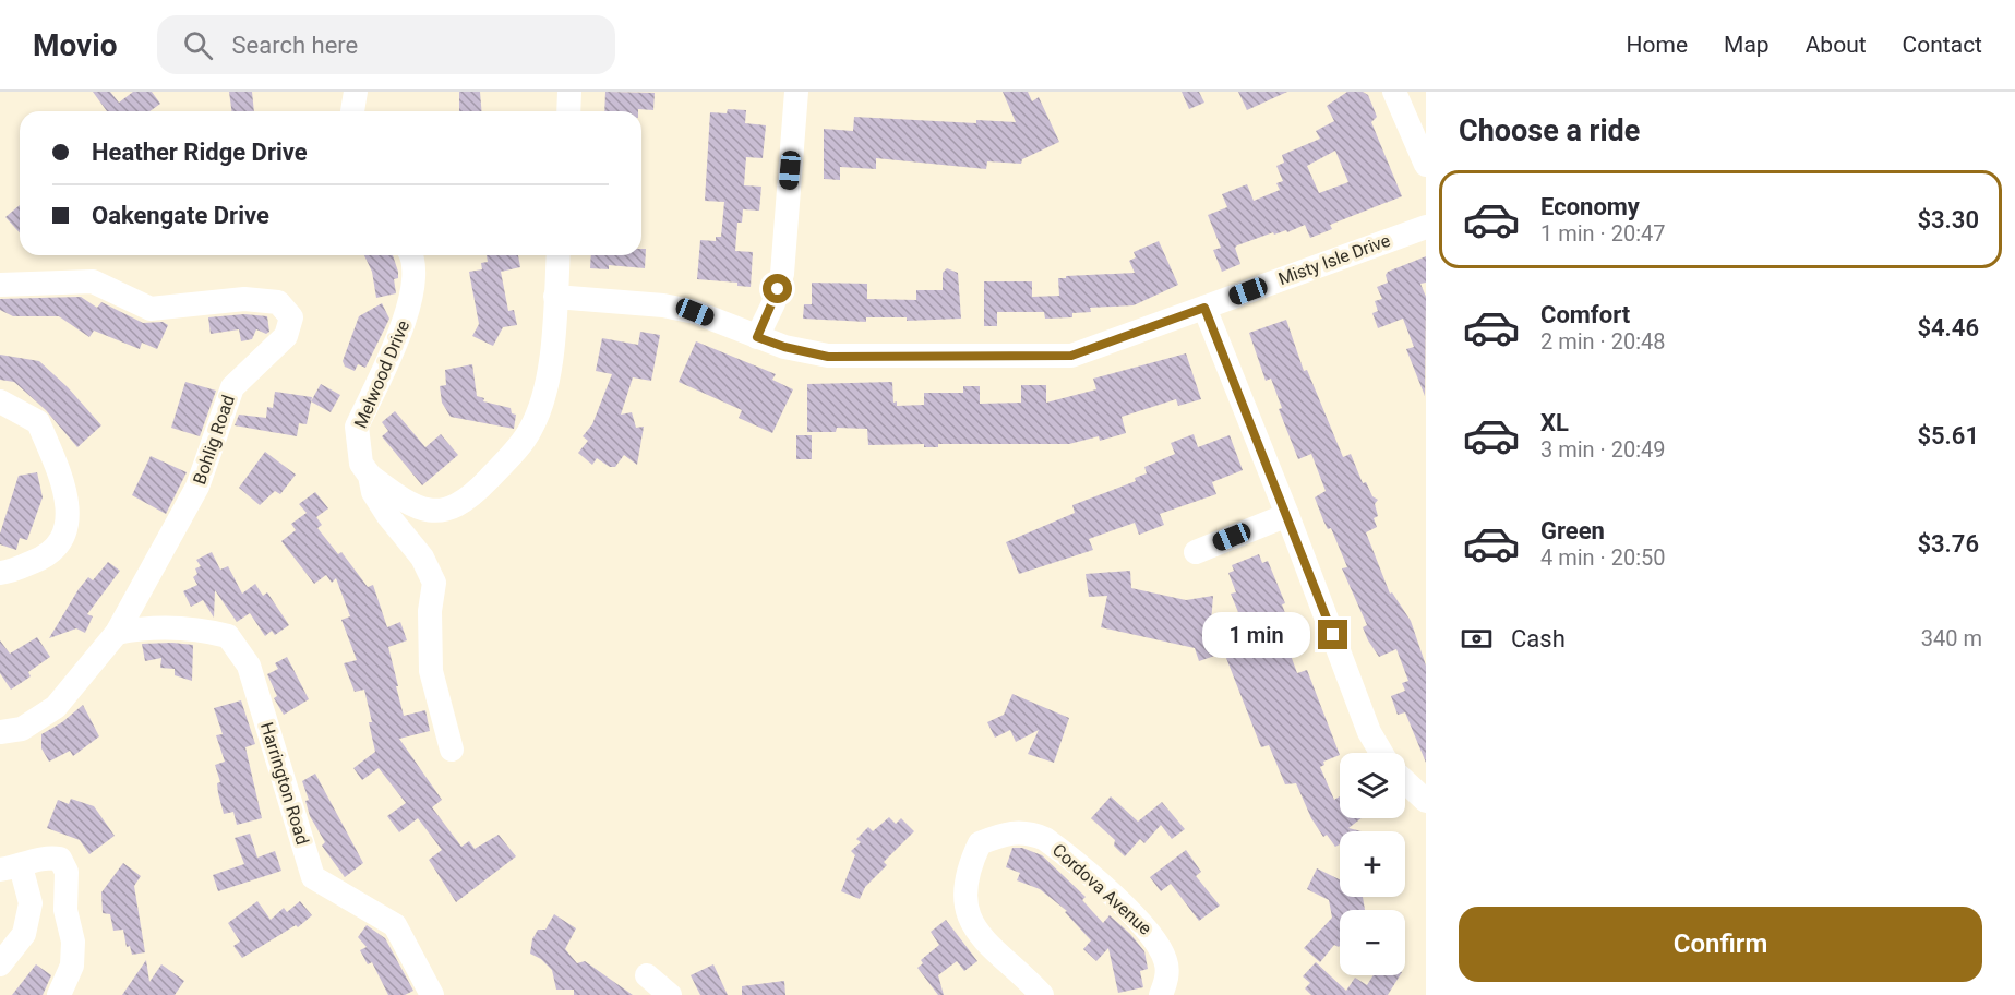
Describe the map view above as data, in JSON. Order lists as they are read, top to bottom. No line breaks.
{"streets":{"street":["Misty Isle Drive","Melwood Drive","Bohlig Road","Harrington Road","Cordova Avenue"]},"crossings":[["Bohlig Road","Harrington Road"]],"page":{"header":"Movio","search":"Search here","nav":["Home","Map","About","Contact"],"heading":"Choose a ride","banner":["Heather Ridge Drive","Oakengate Drive"],"list":[{"name":"Economy","note":"1 min · 20:47","value":"$3.30"},{"name":"Comfort","note":"2 min · 20:48","value":"$4.46"},{"name":"XL","note":"3 min · 20:49","value":"$5.61"},{"name":"Green","note":"4 min · 20:50","value":"$3.76"}],"pay":["Cash","340 m"],"bubble":"1 min","map_buttons":["+","−"],"buttons":"Confirm"}}
